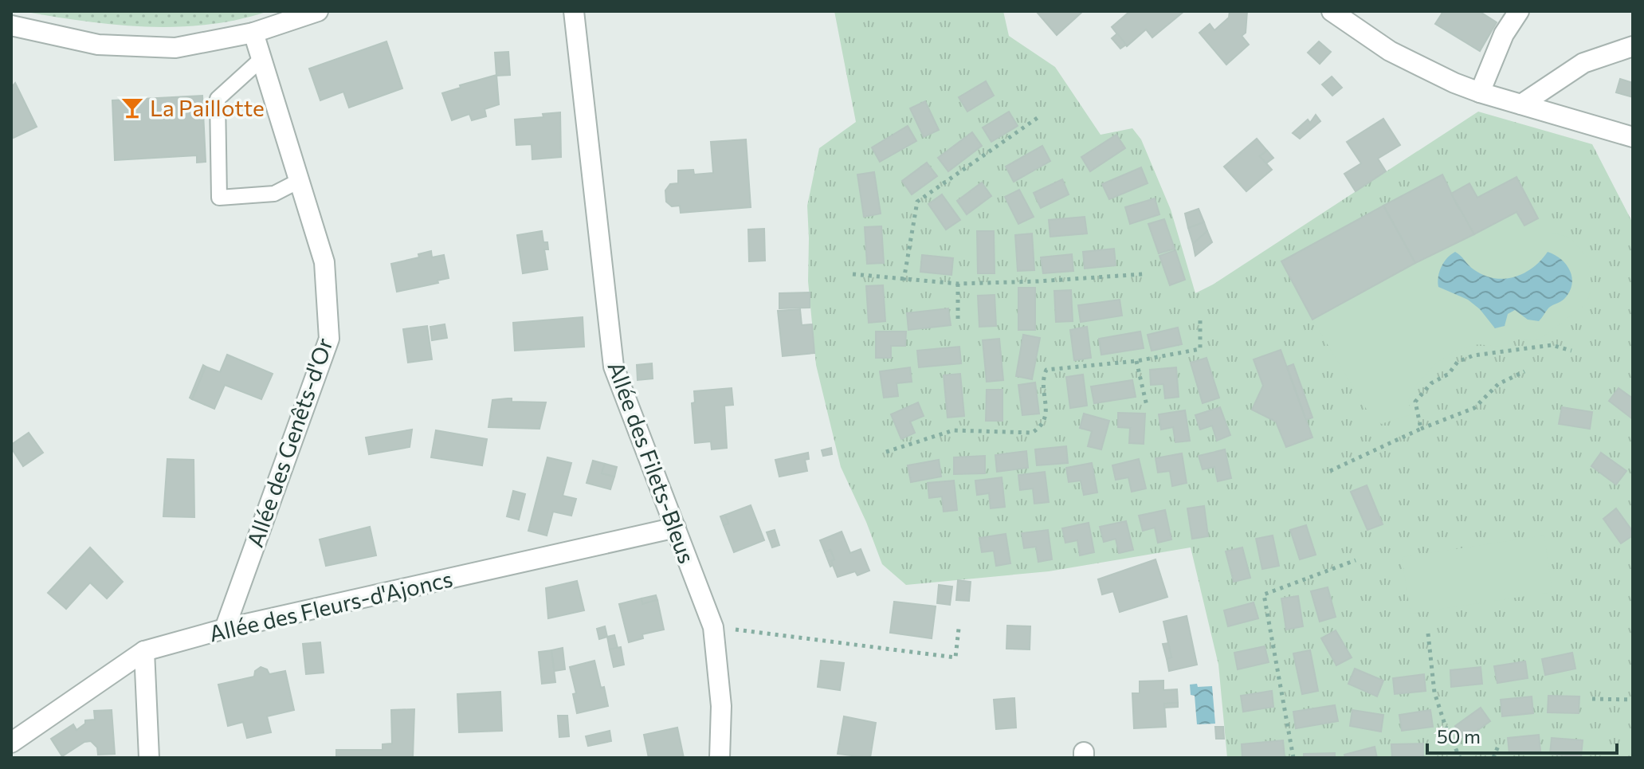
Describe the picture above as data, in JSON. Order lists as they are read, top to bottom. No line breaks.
{"streets":{"street":["Allée des Genêts-d'Or","Allée des Filets-Bleus","Allée des Fleurs-d'Ajoncs"]},"crossings":[["Allée des Genêts-d'Or","Allée des Fleurs-d'Ajoncs"],["Allée des Filets-Bleus","Allée des Fleurs-d'Ajoncs"]],"places":{"bar":["La Paillotte"]},"scale_bar":"50 m"}
